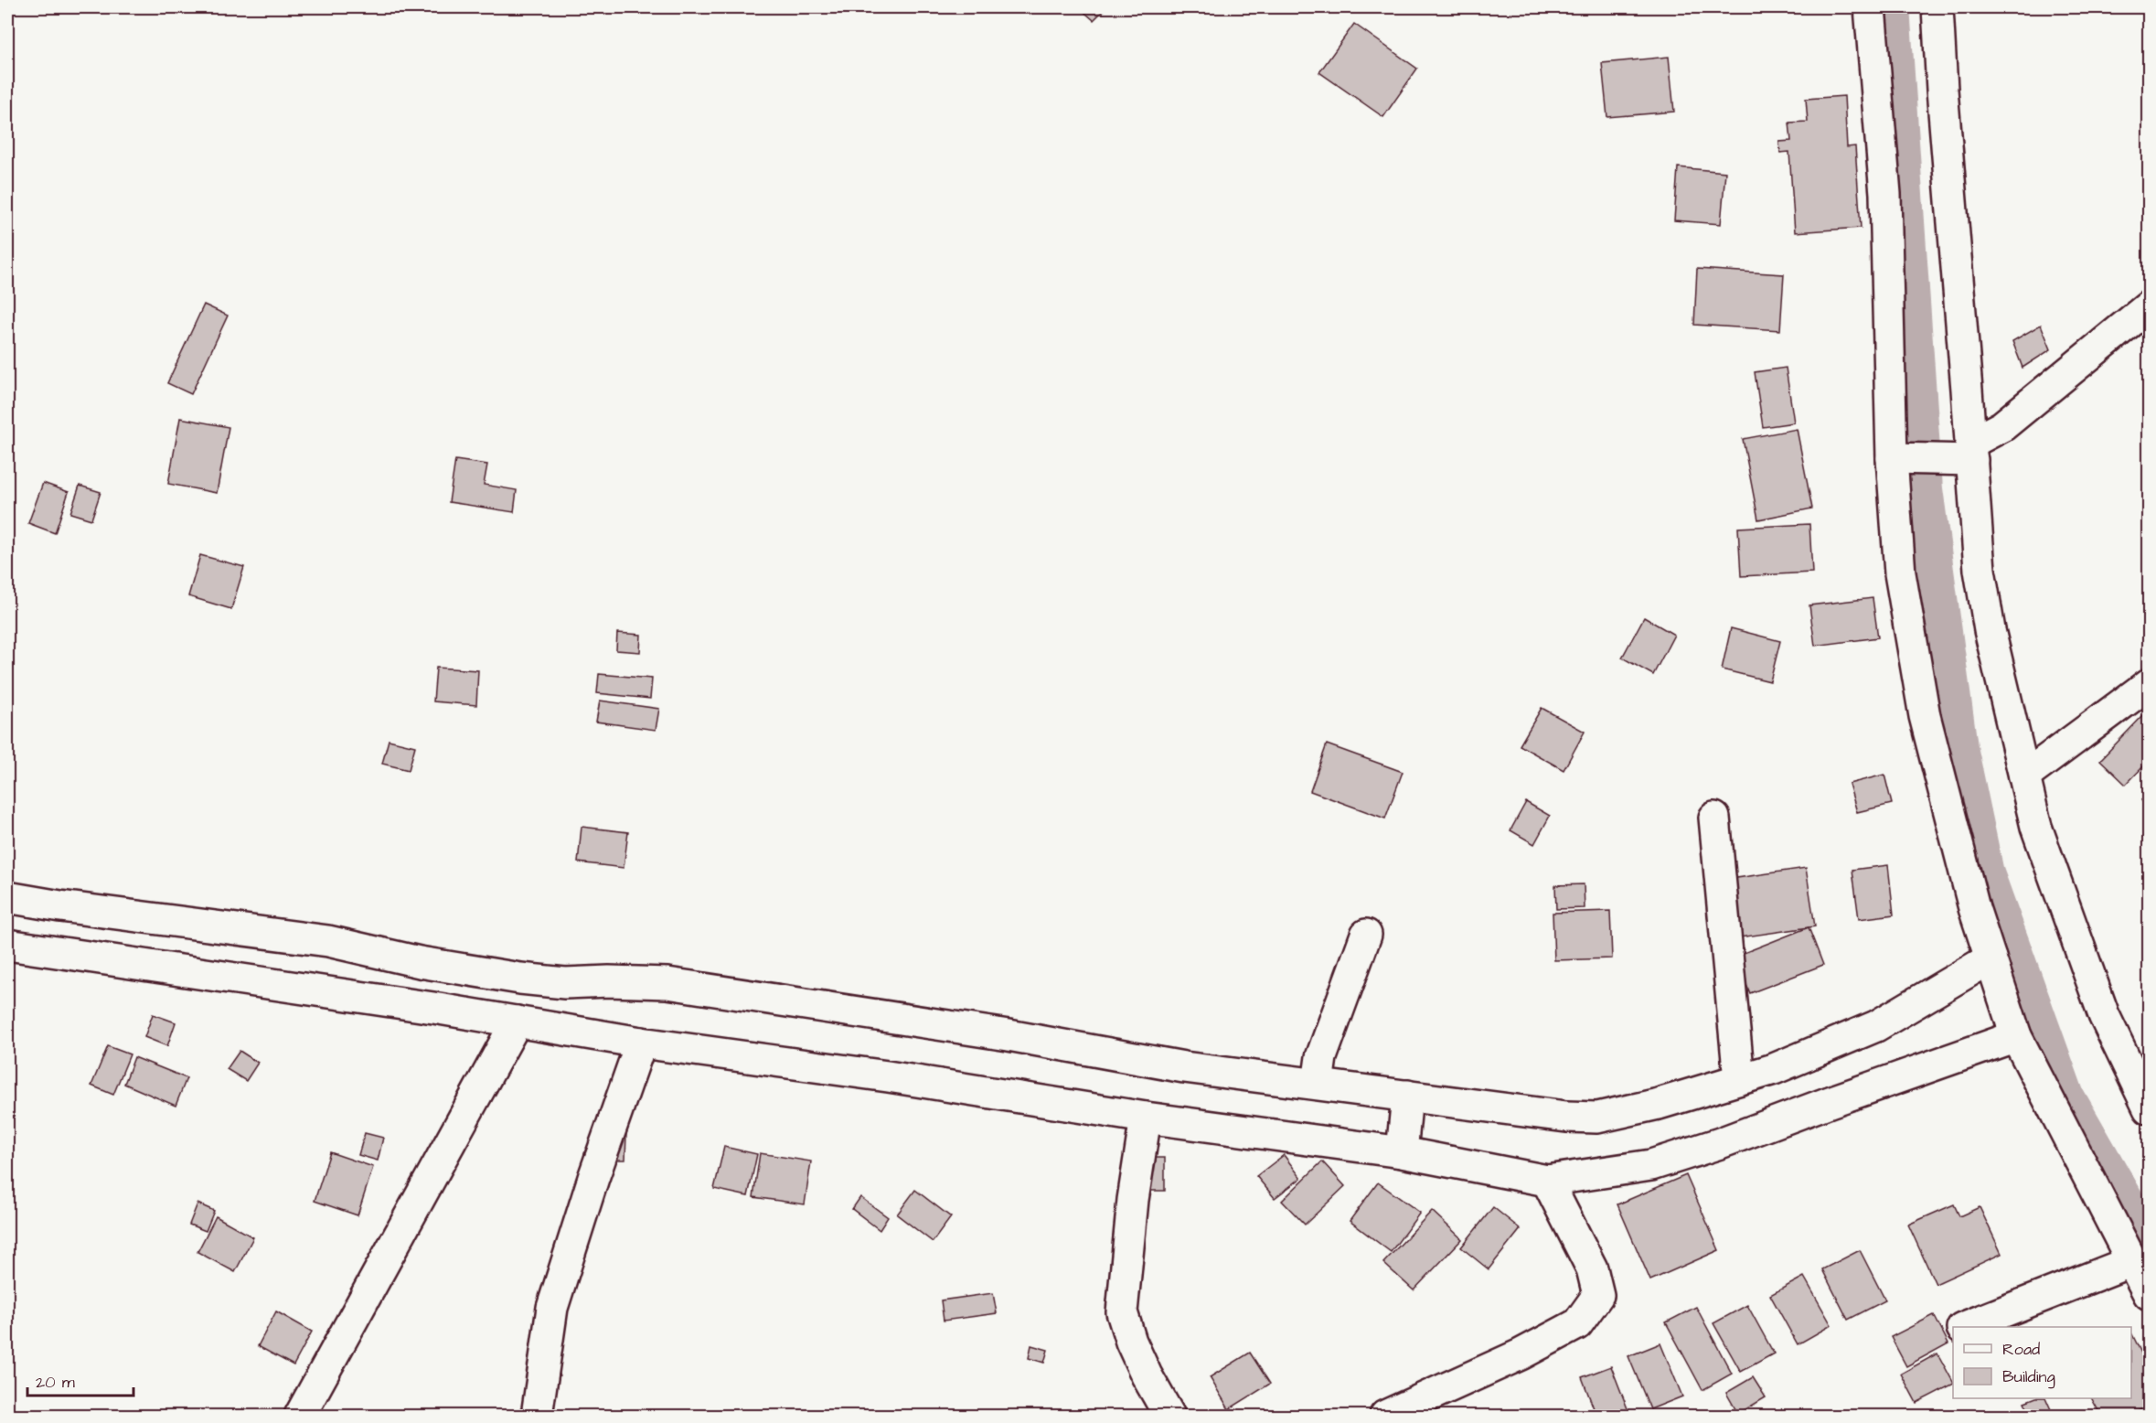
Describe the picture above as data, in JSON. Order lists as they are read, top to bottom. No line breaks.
{"legend":["Road","Building"],"scale_bar":"20 m"}
